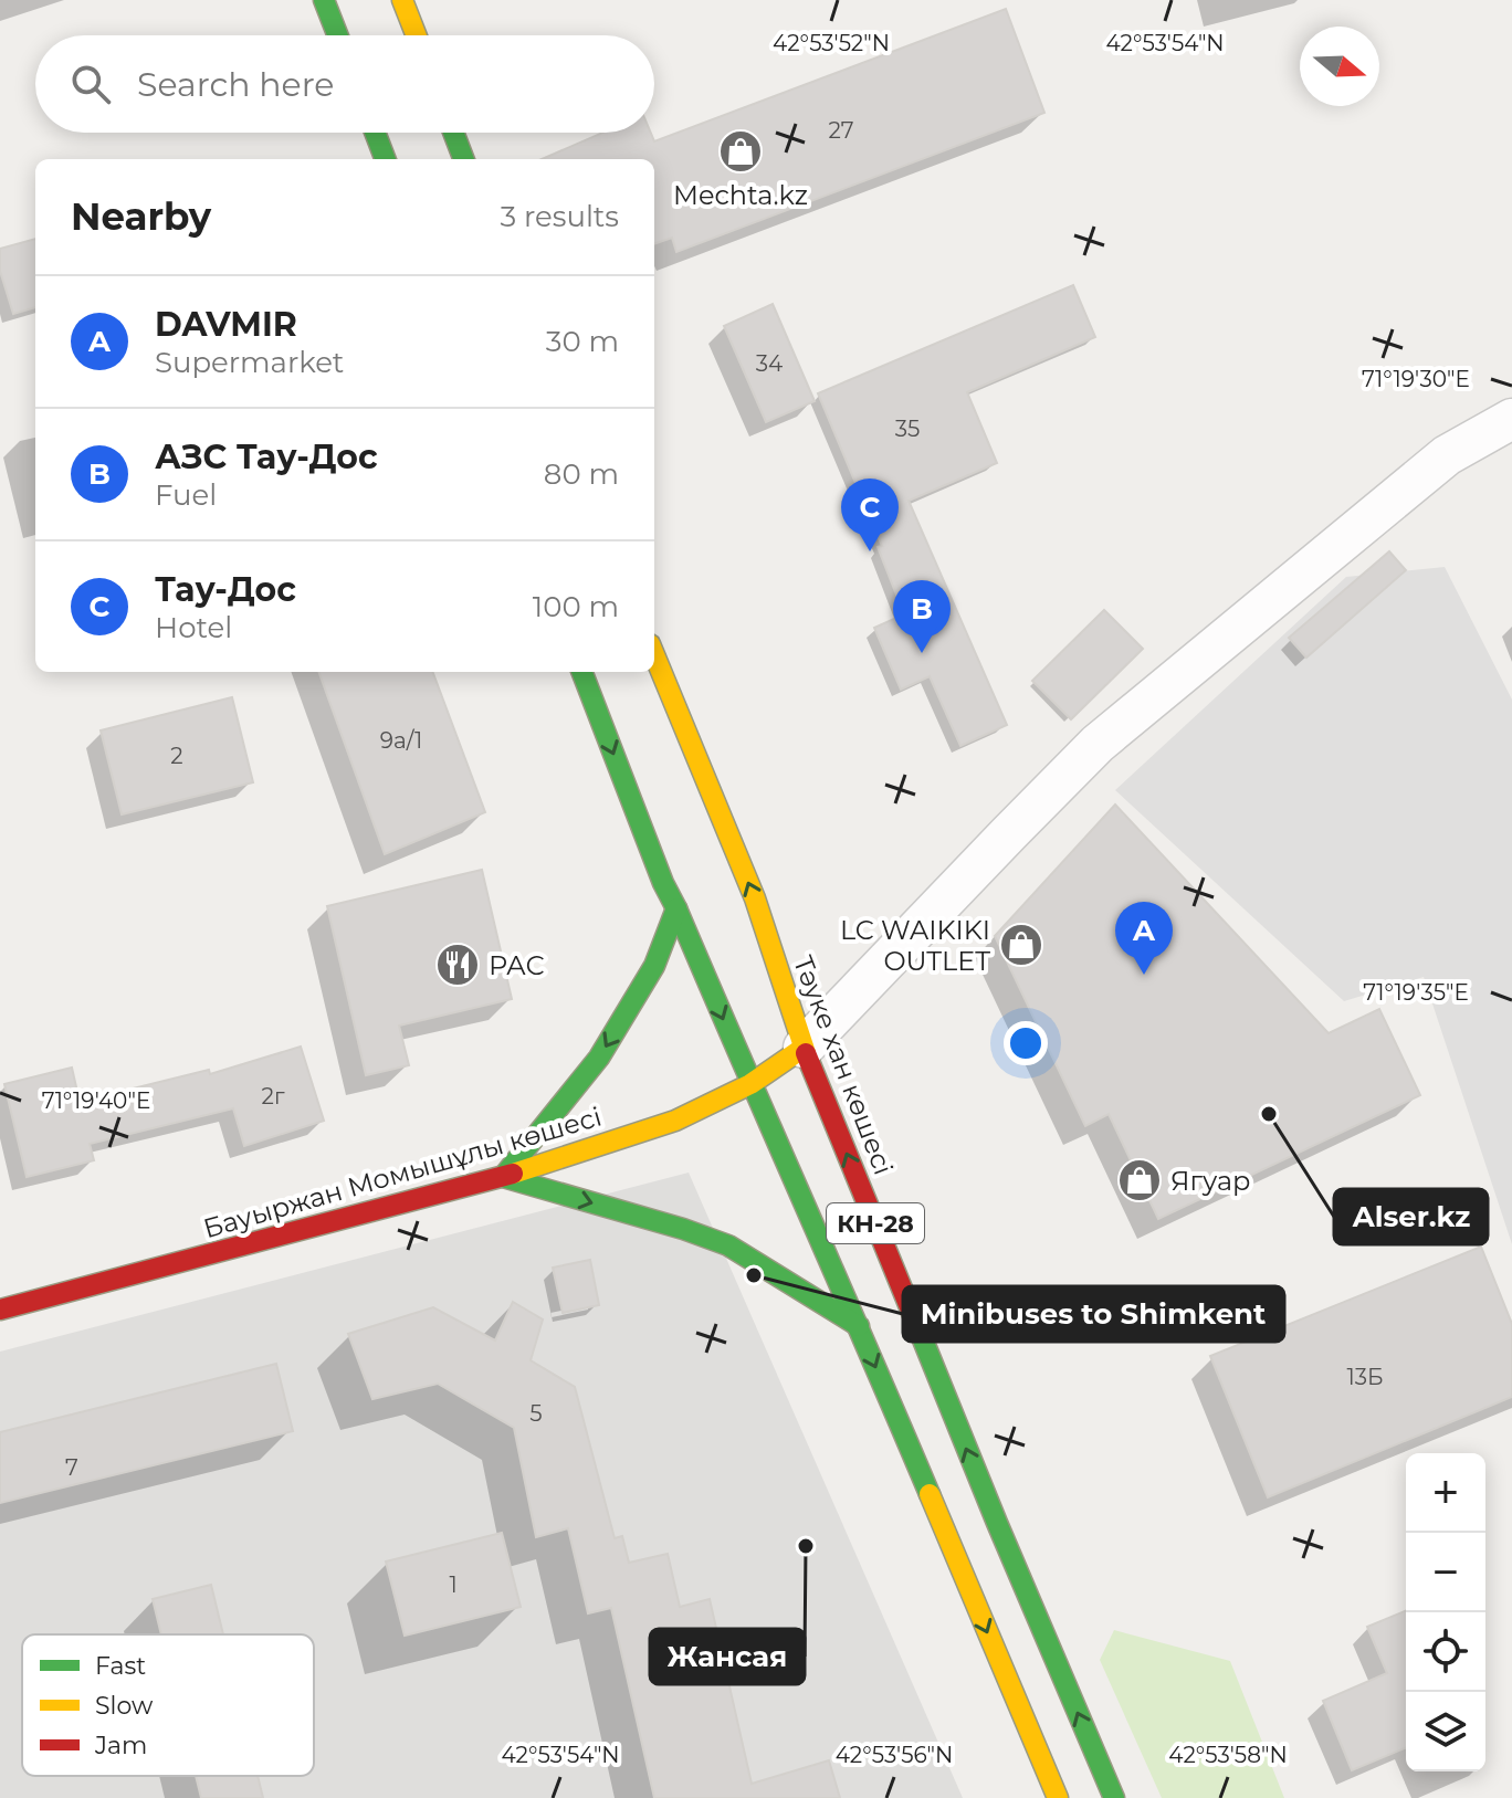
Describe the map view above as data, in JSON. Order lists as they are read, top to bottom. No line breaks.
{"streets":{"main road":["Тәуке хан көшесі","Бауыржан Момышұлы көшесі","КН-28"]},"crossings":[["Тәуке хан көшесі","Бауыржан Момышұлы көшесі"],["Бауыржан Момышұлы көшесі","КН-28"]],"places":{"shop":["Mechta.kz","LC WAIKIKI OUTLET","Ягуар"],"restaurant":["РАС"],"other":["Alser.kz","Minibuses to Shimkent","Жансая"]},"house_numbers":["27","34","35","9а/1","2","2г","13Б","5","7","1"],"legend":["Fast","Slow","Jam"],"north":"right","page":{"search":"Search here","heading":["Nearby","3 results"],"list":[{"mark":"A","name":"DAVMIR","note":"Supermarket","value":"30 m"},{"mark":"B","name":"АЗС Тау-Дос","note":"Fuel","value":"80 m"},{"mark":"C","name":"Тау-Дос","note":"Hotel","value":"100 m"}],"pins":["C","B","A"],"map_buttons":["+","−"]},"coordinates":["42°53'52\"N","42°53'54\"N","71°19'30\"E","71°19'35\"E","71°19'40\"E","42°53'56\"N","42°53'58\"N"]}
